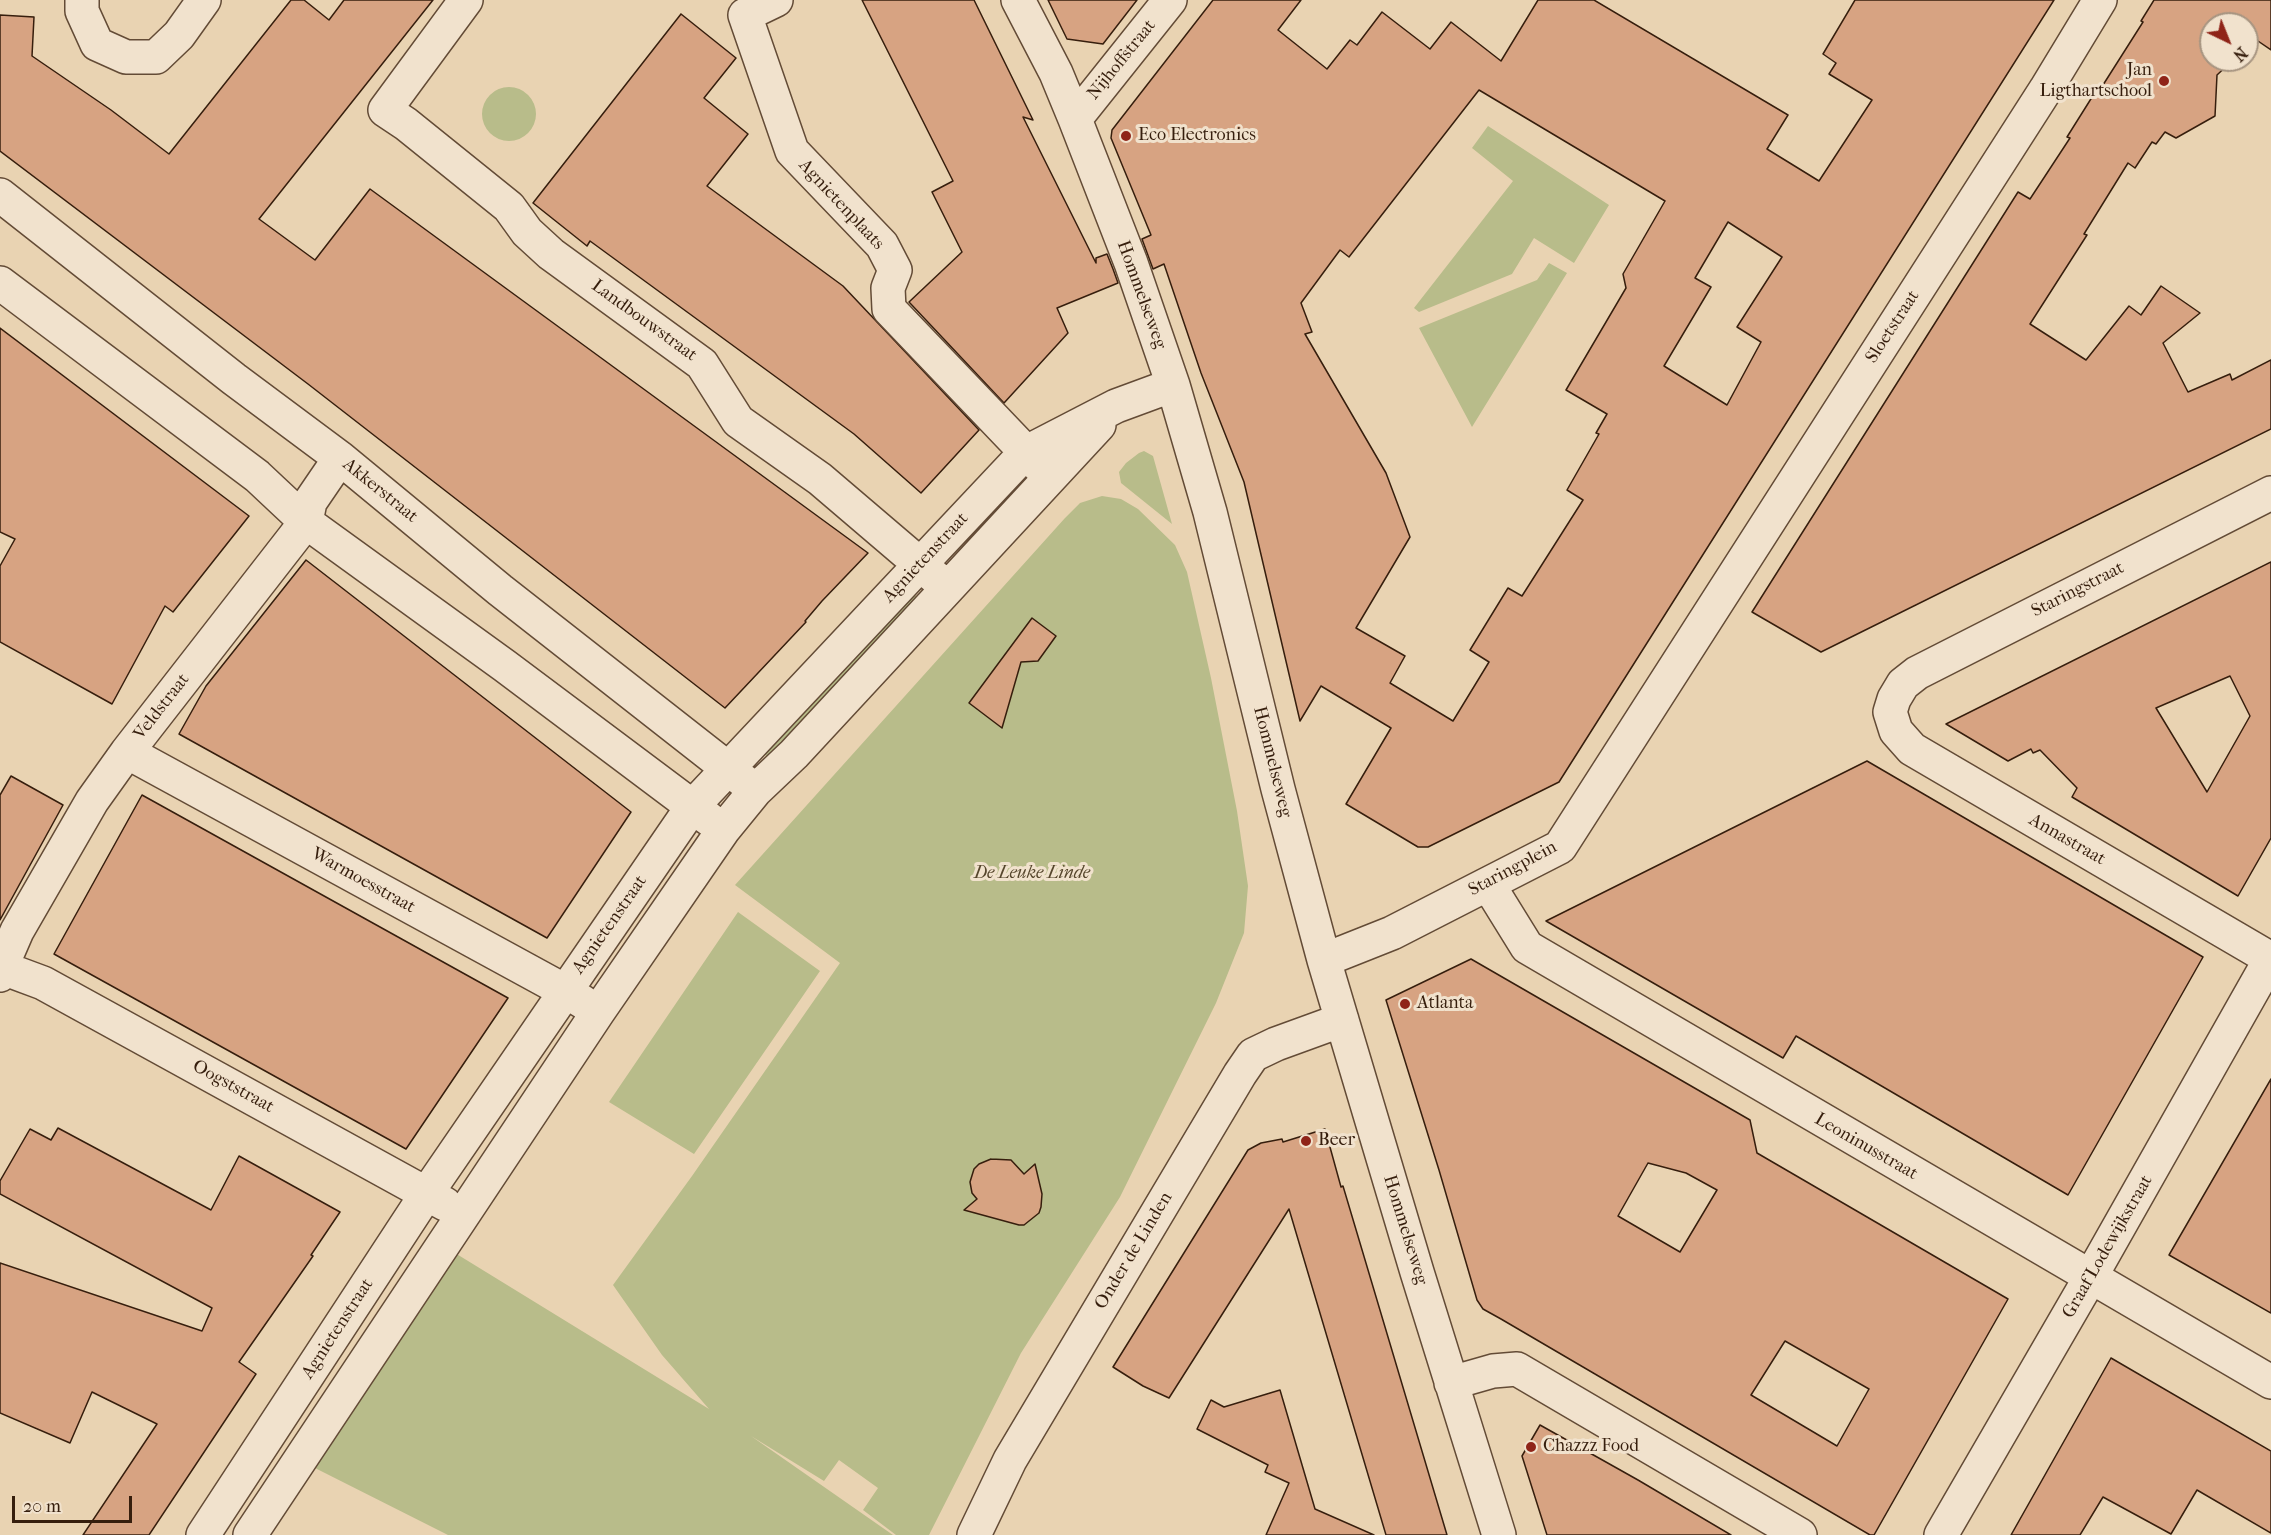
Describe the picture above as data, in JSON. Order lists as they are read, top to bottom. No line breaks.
{"streets":{"street":["Nijhoffstraat","Agnietenplaats","Hommelseweg","Landbouwstraat","Sloetstraat","Akkerstraat","Agnietenstraat","Staringstraat","Veldstraat","Annastraat","Staringplein","Warmoesstraat","Oogststraat","Leoninusstraat","Graaf Lodewijkstraat","Onder de Linden"]},"crossings":[["Nijhoffstraat","Hommelseweg"],["Agnietenplaats","Agnietenstraat"],["Hommelseweg","Agnietenstraat"],["Hommelseweg","Staringplein"],["Hommelseweg","Onder de Linden"],["Landbouwstraat","Agnietenstraat"],["Sloetstraat","Staringplein"],["Akkerstraat","Agnietenstraat"],["Akkerstraat","Veldstraat"],["Agnietenstraat","Warmoesstraat"],["Agnietenstraat","Oogststraat"],["Staringstraat","Annastraat"],["Veldstraat","Warmoesstraat"],["Veldstraat","Oogststraat"],["Annastraat","Graaf Lodewijkstraat"],["Staringplein","Leoninusstraat"],["Leoninusstraat","Graaf Lodewijkstraat"]],"parks":["De Leuke Linde"],"places":["Jan Ligthartschool","Eco Electronics","Atlanta","Beer","Chazzz Food"],"scale_bar":"20 m","north":"bottom right"}
